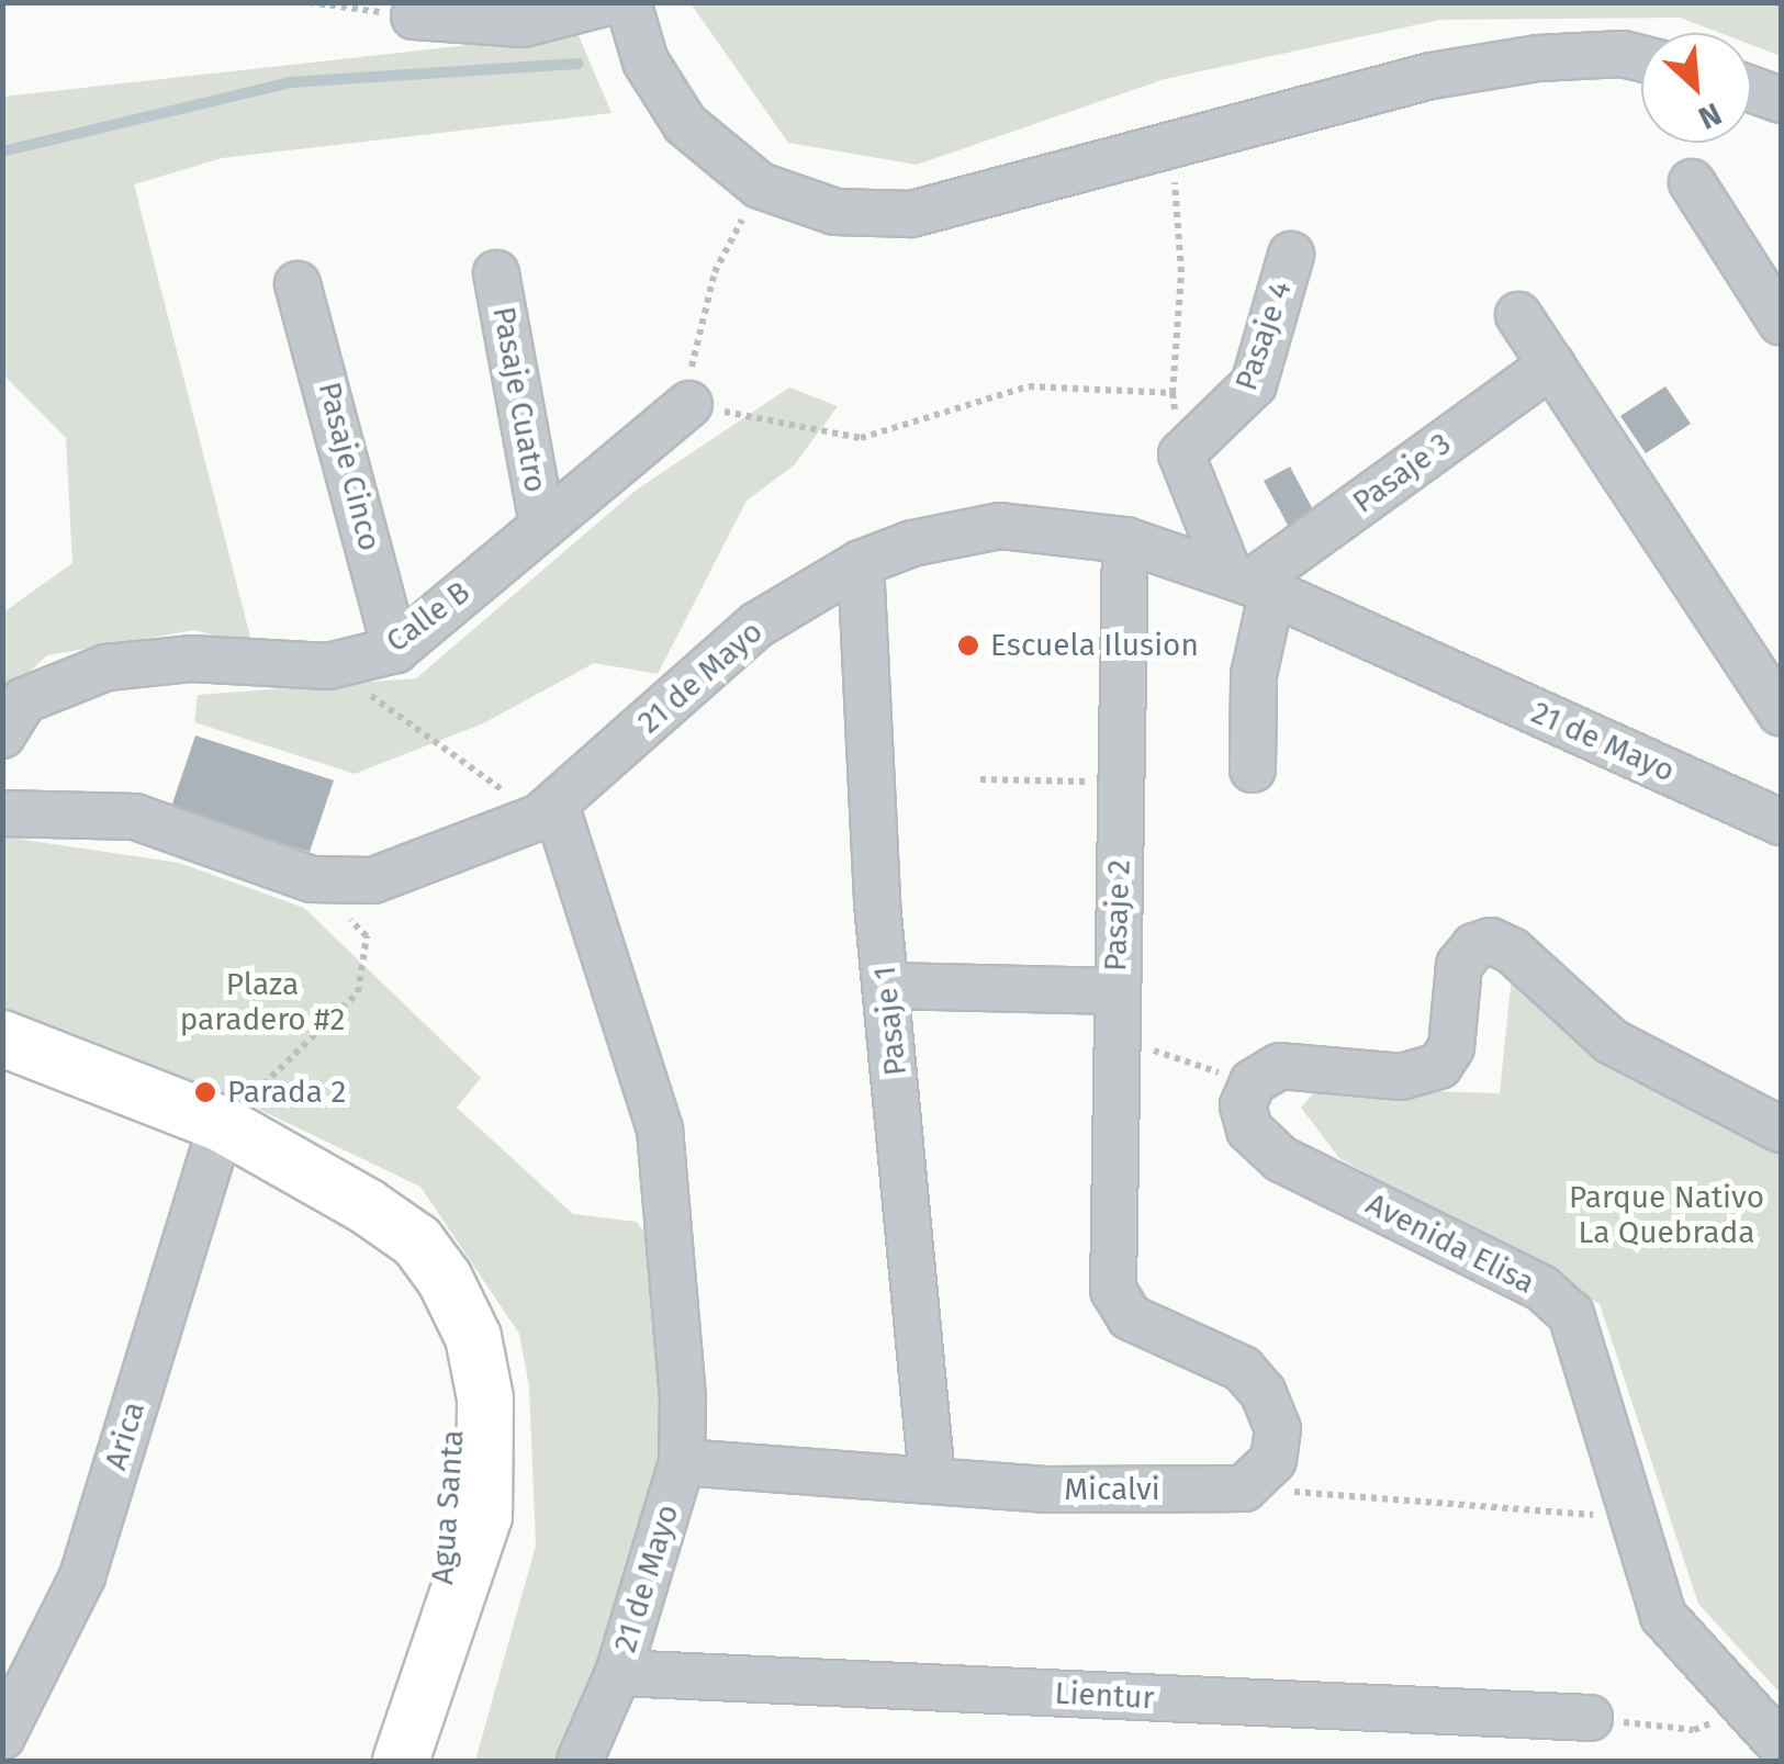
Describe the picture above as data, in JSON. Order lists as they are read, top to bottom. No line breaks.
{"streets":{"main road":["Agua Santa"],"street":["Pasaje 4","Pasaje Cuatro","Pasaje Cinco","Pasaje 3","Calle B","21 de Mayo","Pasaje 2","Pasaje 1","Avenida Elisa","Arica","Micalvi","Lientur"]},"crossings":[["Pasaje Cuatro","Calle B"],["Pasaje Cinco","Calle B"],["Pasaje 3","21 de Mayo"],["21 de Mayo","Pasaje 2"],["21 de Mayo","Pasaje 1"],["21 de Mayo","Micalvi"],["21 de Mayo","Lientur"],["Pasaje 2","Micalvi"],["Pasaje 1","Micalvi"],["Arica","Agua Santa"]],"parks":["Plaza paradero #2","Parque Nativo La Quebrada"],"places":["Escuela Ilusion","Parada 2"],"north":"bottom right"}
